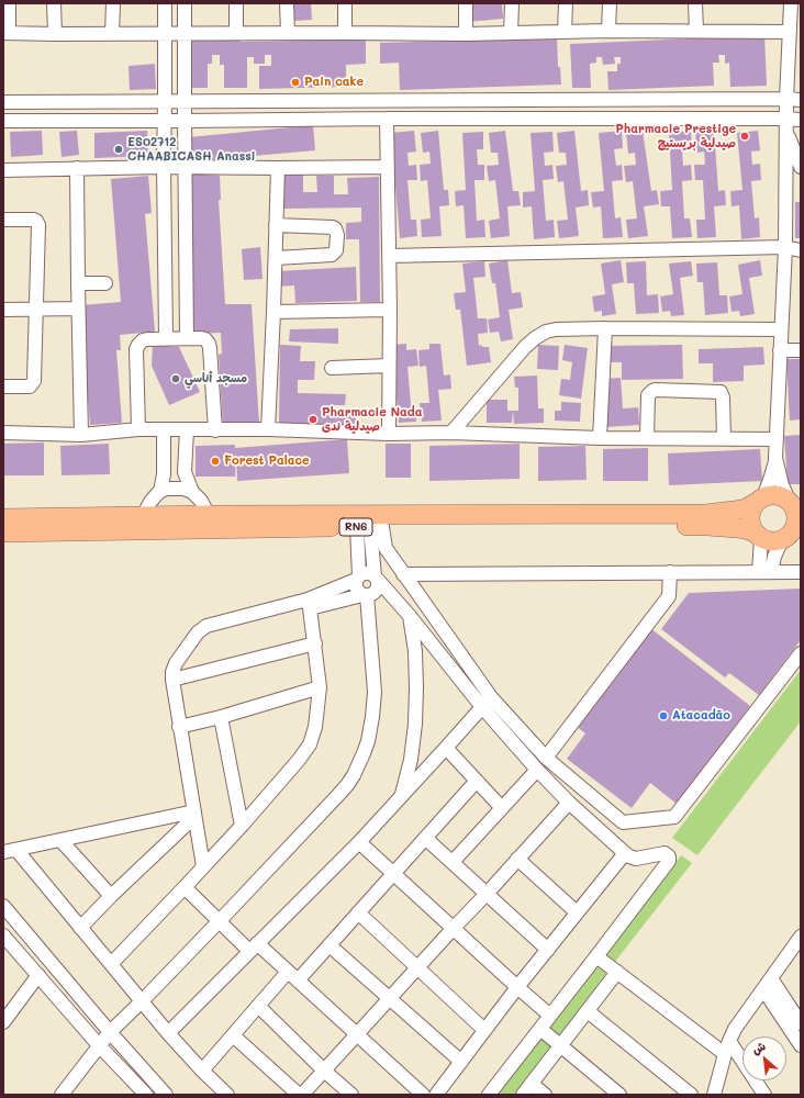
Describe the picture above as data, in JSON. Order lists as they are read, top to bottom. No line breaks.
{"streets":{"highway":["RN6"]},"places":["Pain cake","Pharmacie Prestige صيدلية بريستيج","ES02712 CHAABICASH Anassi","مسجد أناسي","Pharmacie Nada صيدلية ندى","Forest Palace","Atacadão"],"north":"top left"}
